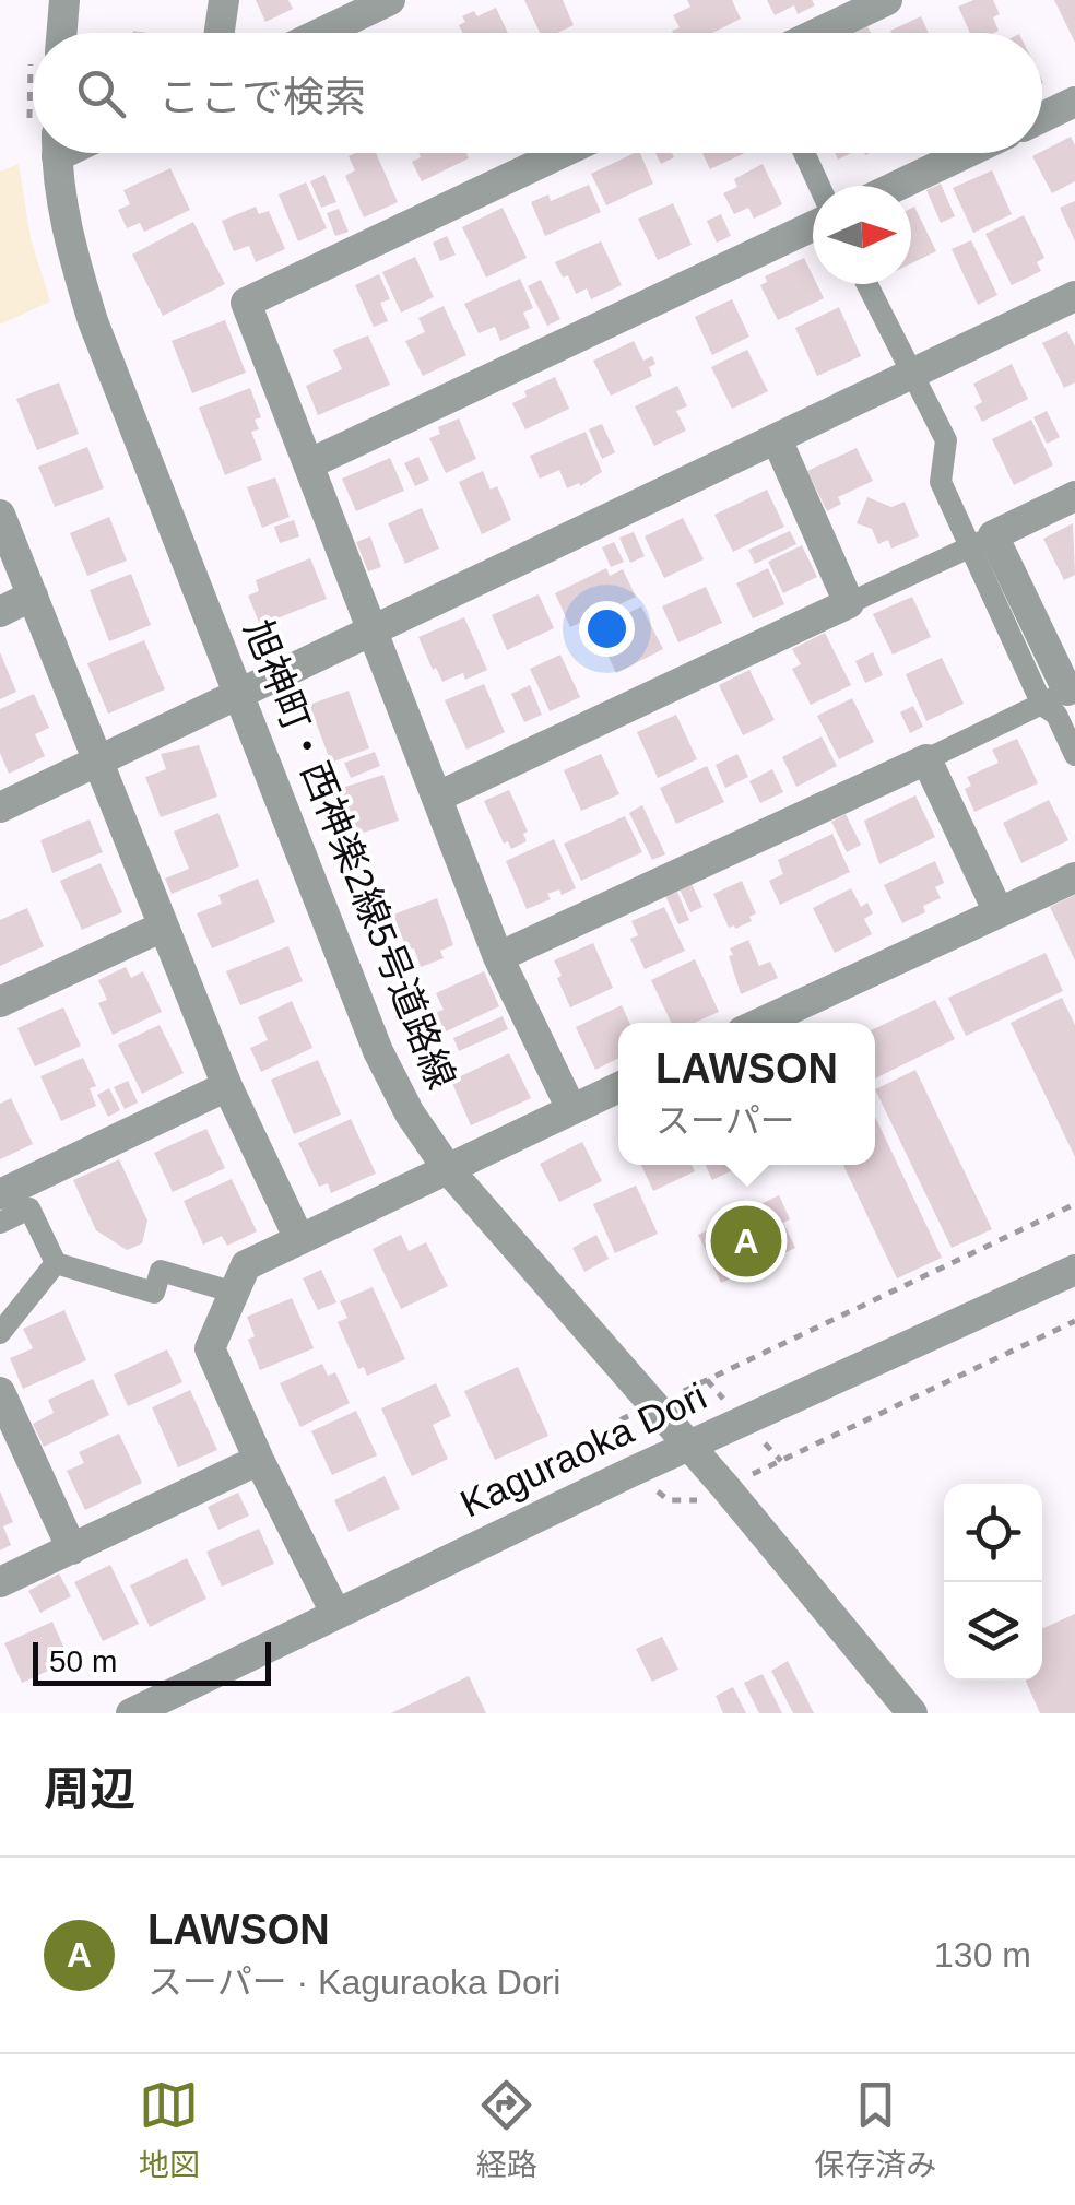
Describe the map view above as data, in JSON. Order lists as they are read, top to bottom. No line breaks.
{"streets":{"street":["旭神町・西神楽2線5号道路線","Kaguraoka Dori"]},"crossings":[["旭神町・西神楽2線5号道路線","Kaguraoka Dori"]],"scale_bar":"50 m","north":"right","page":{"search":"ここで検索","popup":["LAWSON","スーパー"],"pins":"A","scale":"50 m","heading":"周辺","list":[{"mark":"A","name":"LAWSON","note":"スーパー · Kaguraoka Dori","value":"130 m"}],"nav":["地図","経路","保存済み"]}}
